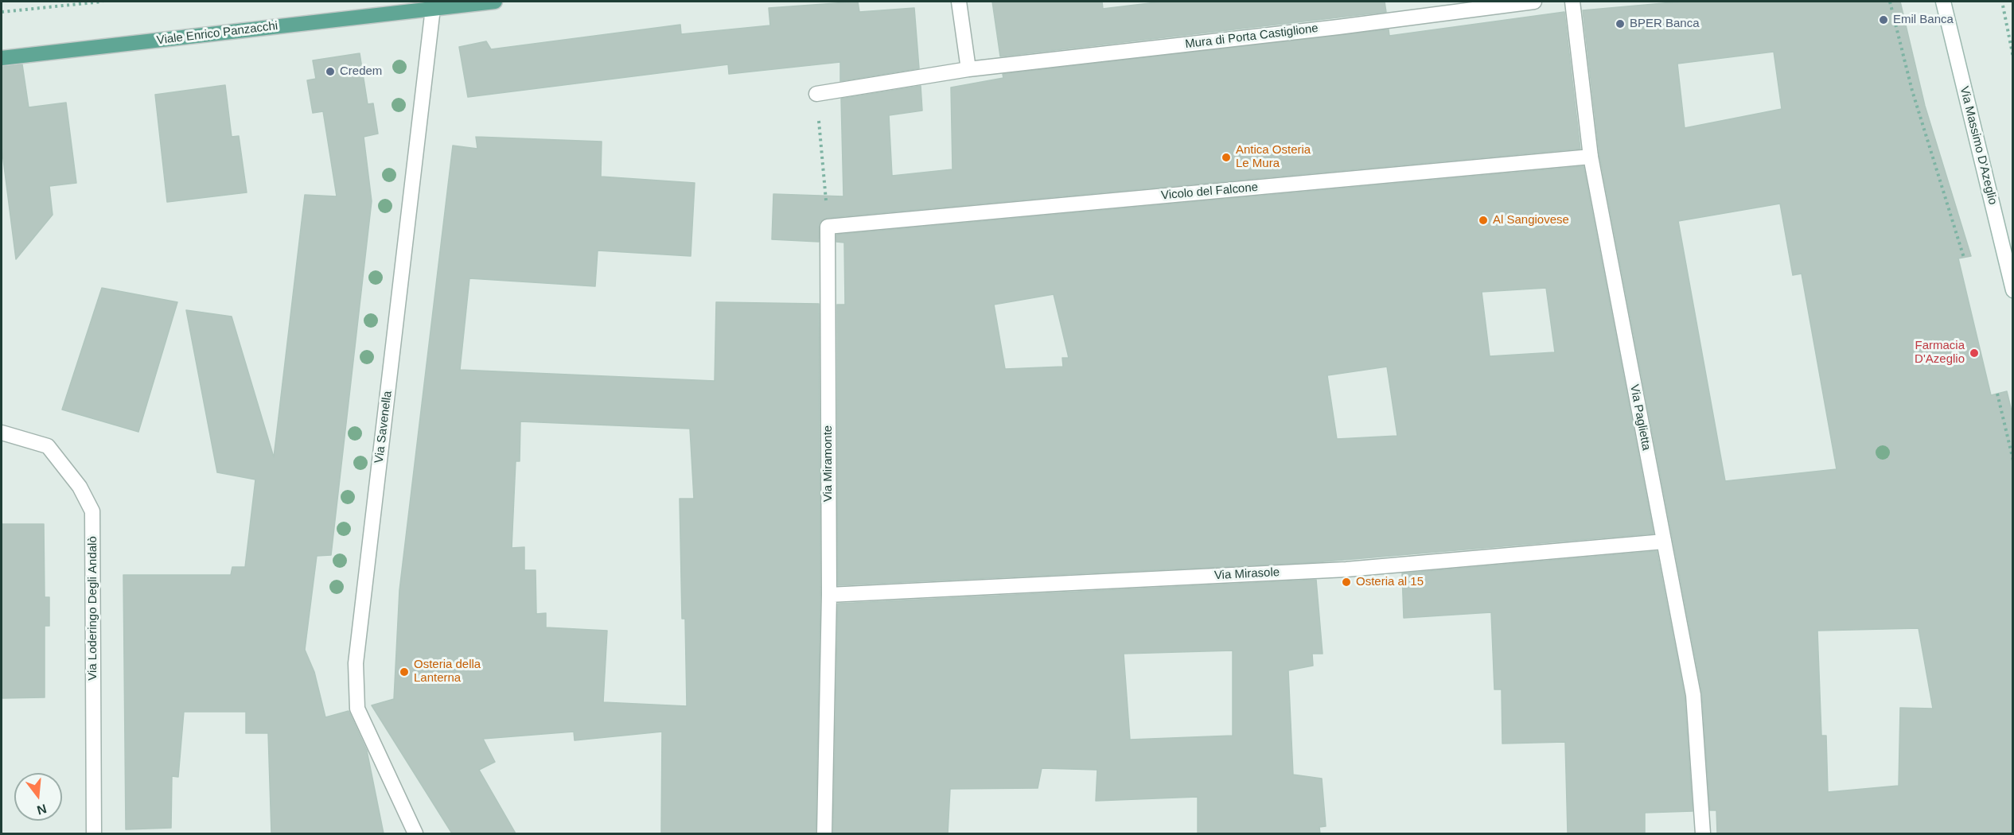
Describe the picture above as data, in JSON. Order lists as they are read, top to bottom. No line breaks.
{"streets":{"main road":["Viale Enrico Panzacchi"],"street":["Mura di Porta Castiglione","Via Massimo D'Azeglio","Vicolo del Falcone","Via Paglietta","Via Savenella","Via Miramonte","Via Mirasole","Via Loderingo Degli Andalò"]},"crossings":[["Viale Enrico Panzacchi","Via Savenella"],["Vicolo del Falcone","Via Paglietta"],["Vicolo del Falcone","Via Miramonte"],["Via Paglietta","Via Mirasole"],["Via Miramonte","Via Mirasole"]],"places":["Emil Banca","BPER Banca","Credem","Antica Osteria Le Mura","Al Sangiovese","Farmacia D'Azeglio","Osteria al 15","Osteria della Lanterna"],"north":"bottom"}
